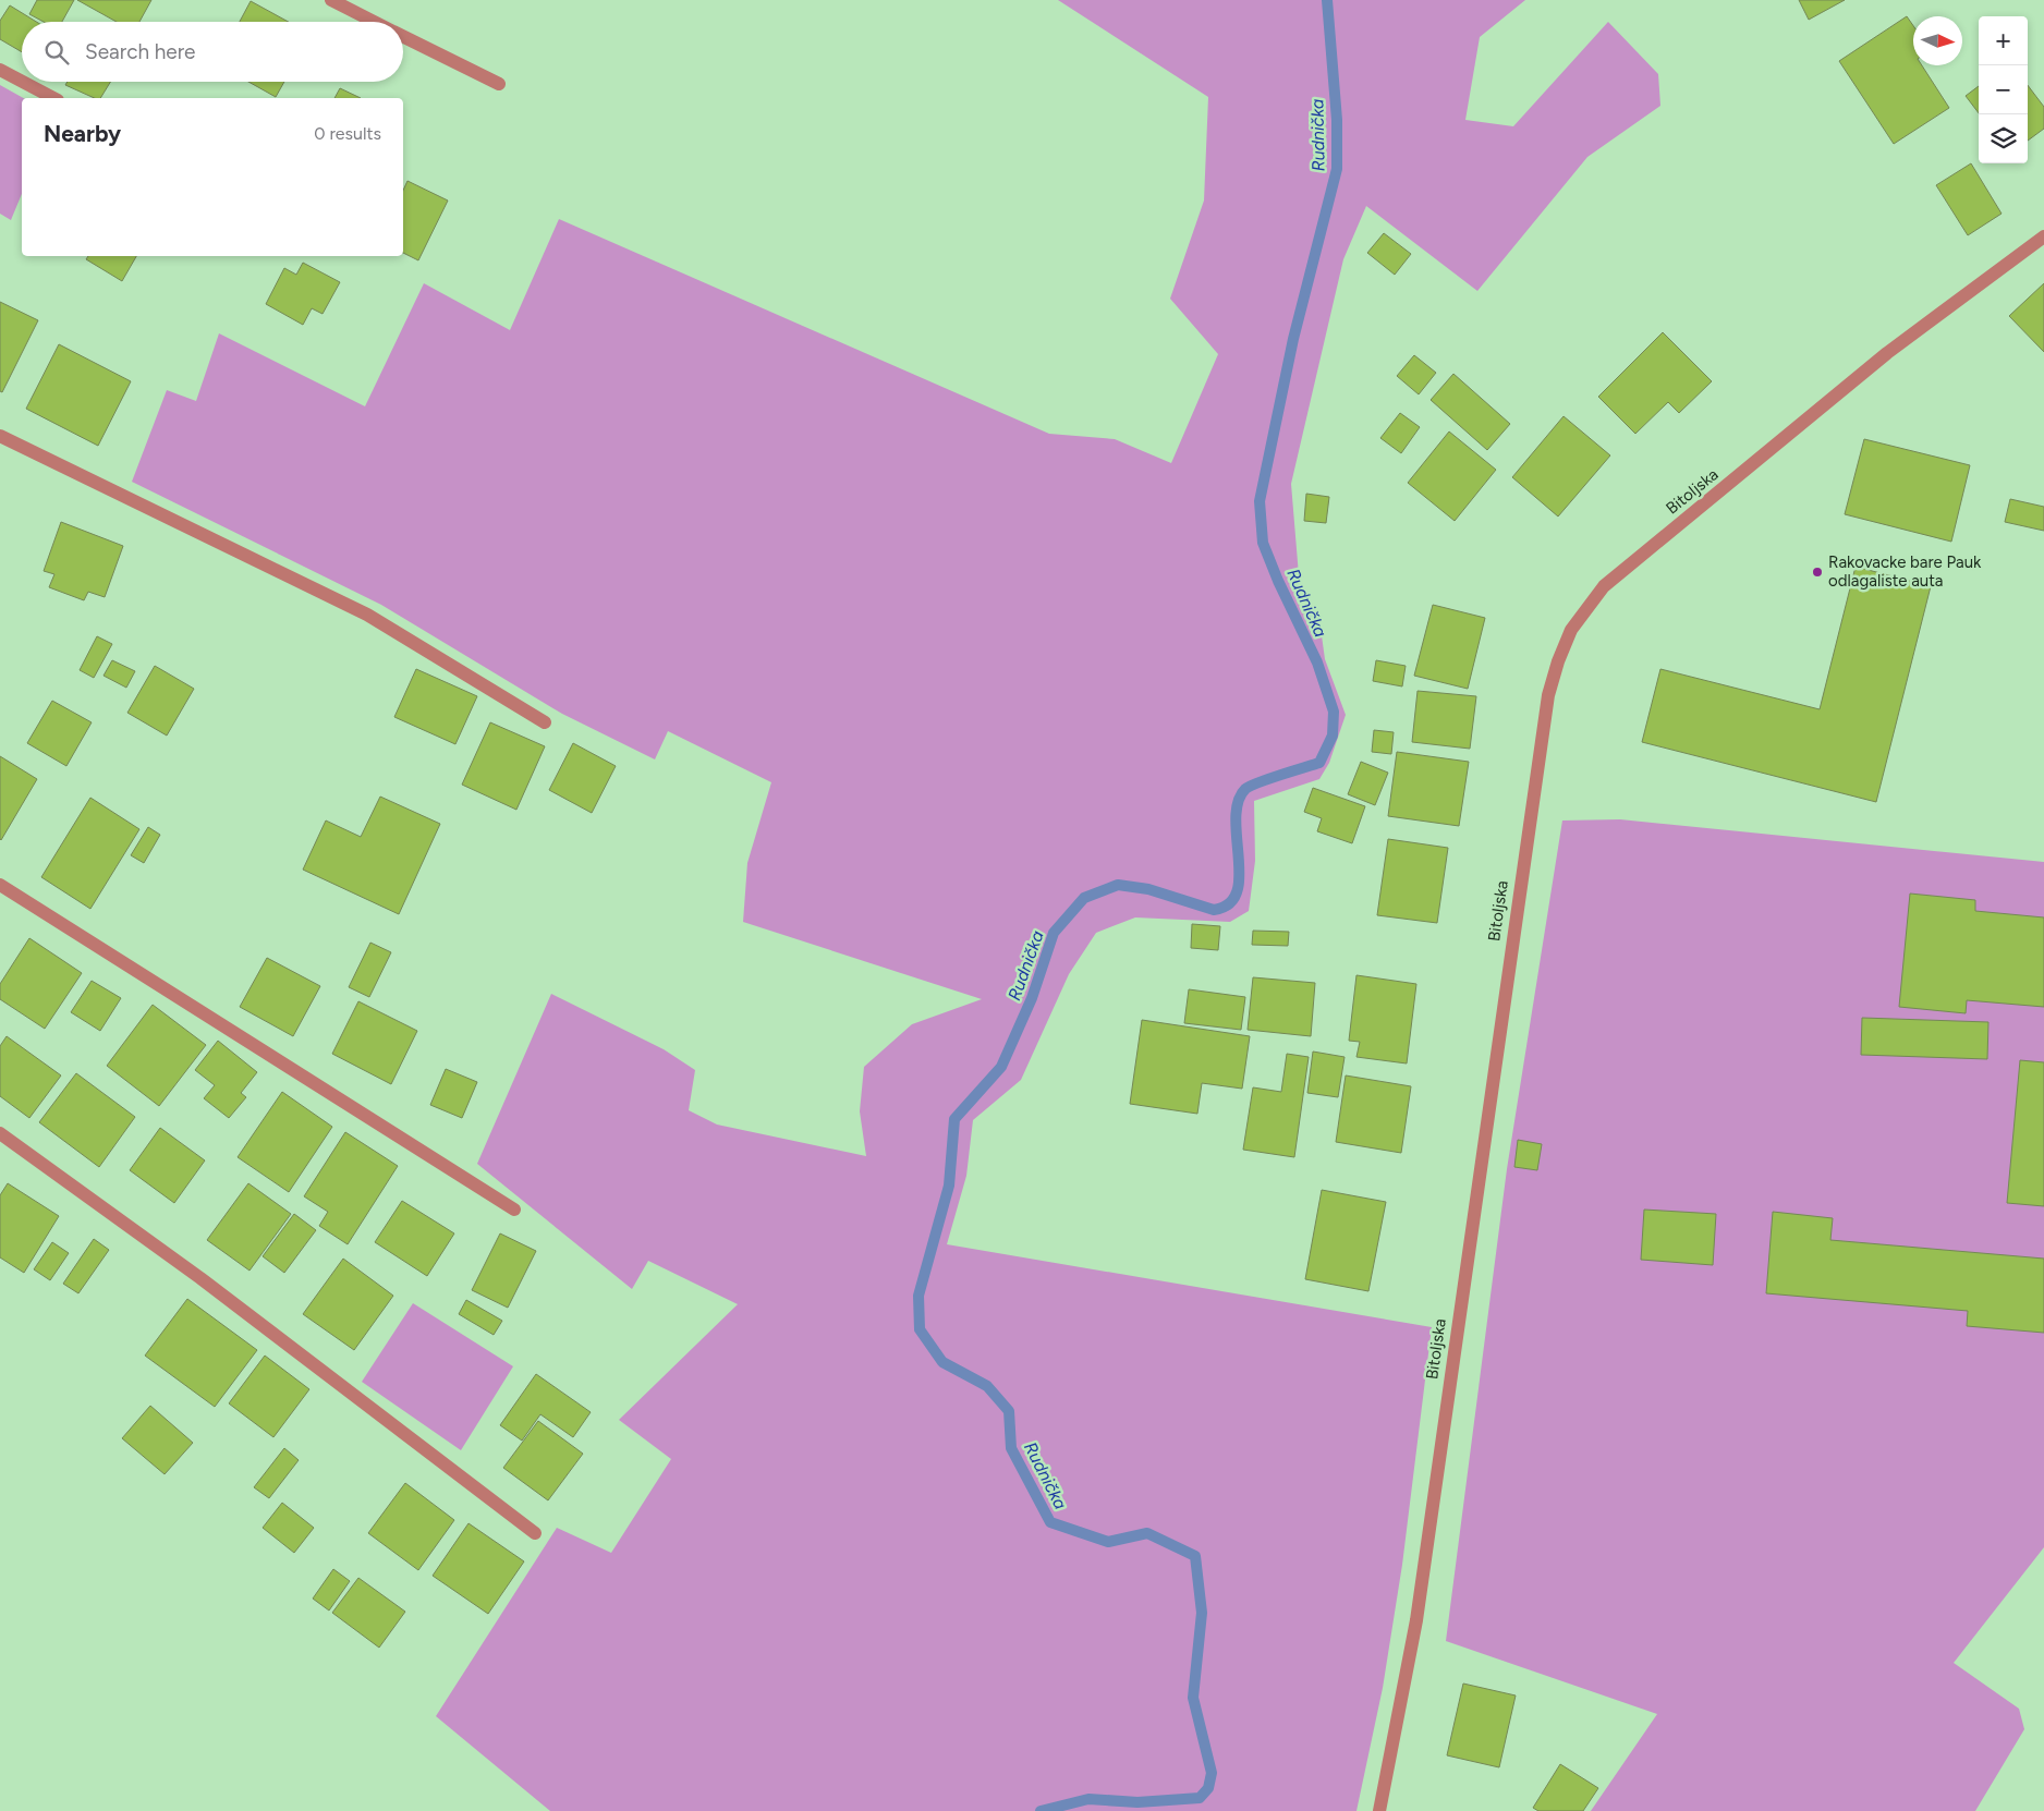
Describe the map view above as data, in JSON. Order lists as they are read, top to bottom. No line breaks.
{"streets":{"street":["Bitoljska"]},"water":["Rudnička"],"places":["Rakovacke bare Pauk odlagaliste auta"],"north":"right","page":{"map_buttons":["+","−"],"search":"Search here","heading":["Nearby","0 results"]}}
